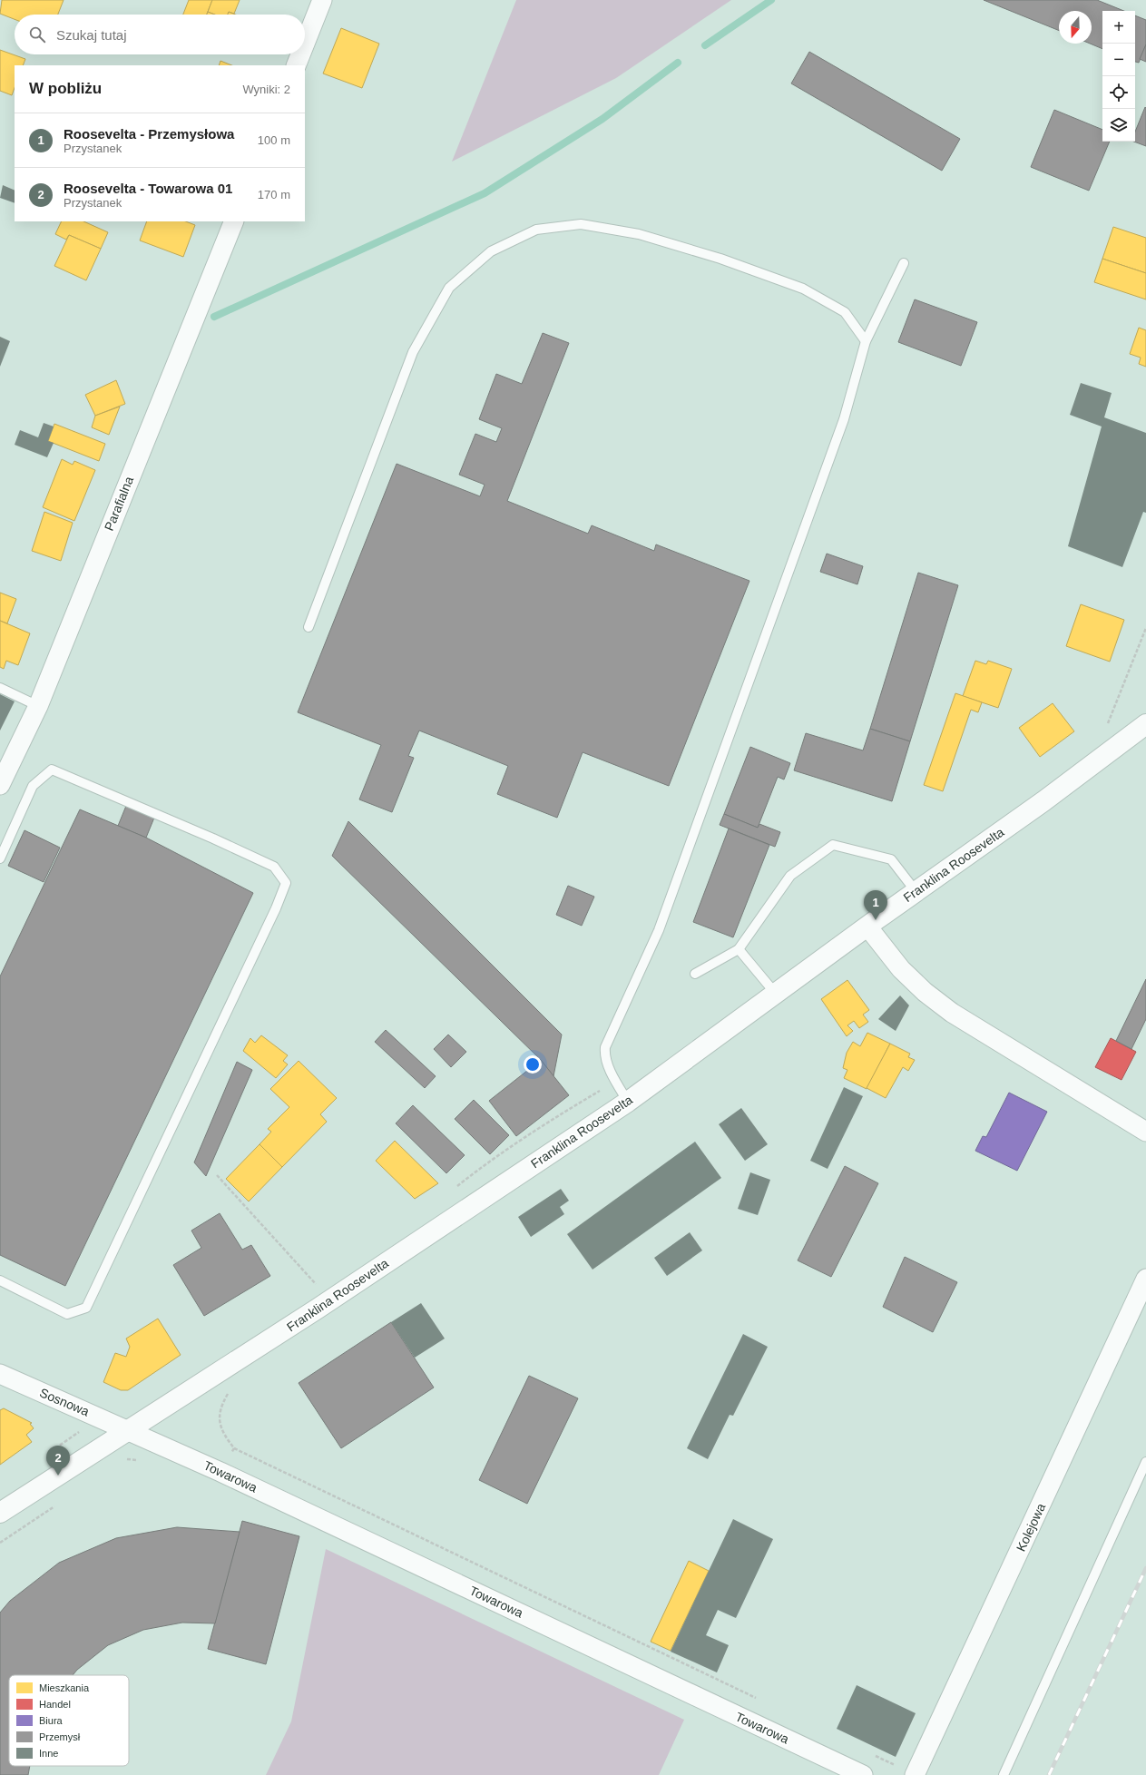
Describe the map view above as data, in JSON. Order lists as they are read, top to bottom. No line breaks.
{"streets":{"street":["Parafialna","Franklina Roosevelta","Sosnowa","Towarowa","Kolejowa"]},"crossings":[["Franklina Roosevelta","Sosnowa"],["Franklina Roosevelta","Towarowa"],["Sosnowa","Towarowa"]],"legend":["Mieszkania","Handel","Biura","Przemysł","Inne"],"north":"bottom","page":{"map_buttons":["+","−"],"search":"Szukaj tutaj","heading":["W pobliżu","Wyniki: 2"],"list":[{"mark":"1","name":"Roosevelta - Przemysłowa","note":"Przystanek","value":"100 m"},{"mark":"2","name":"Roosevelta - Towarowa 01","note":"Przystanek","value":"170 m"}],"pins":["1","2"]}}
